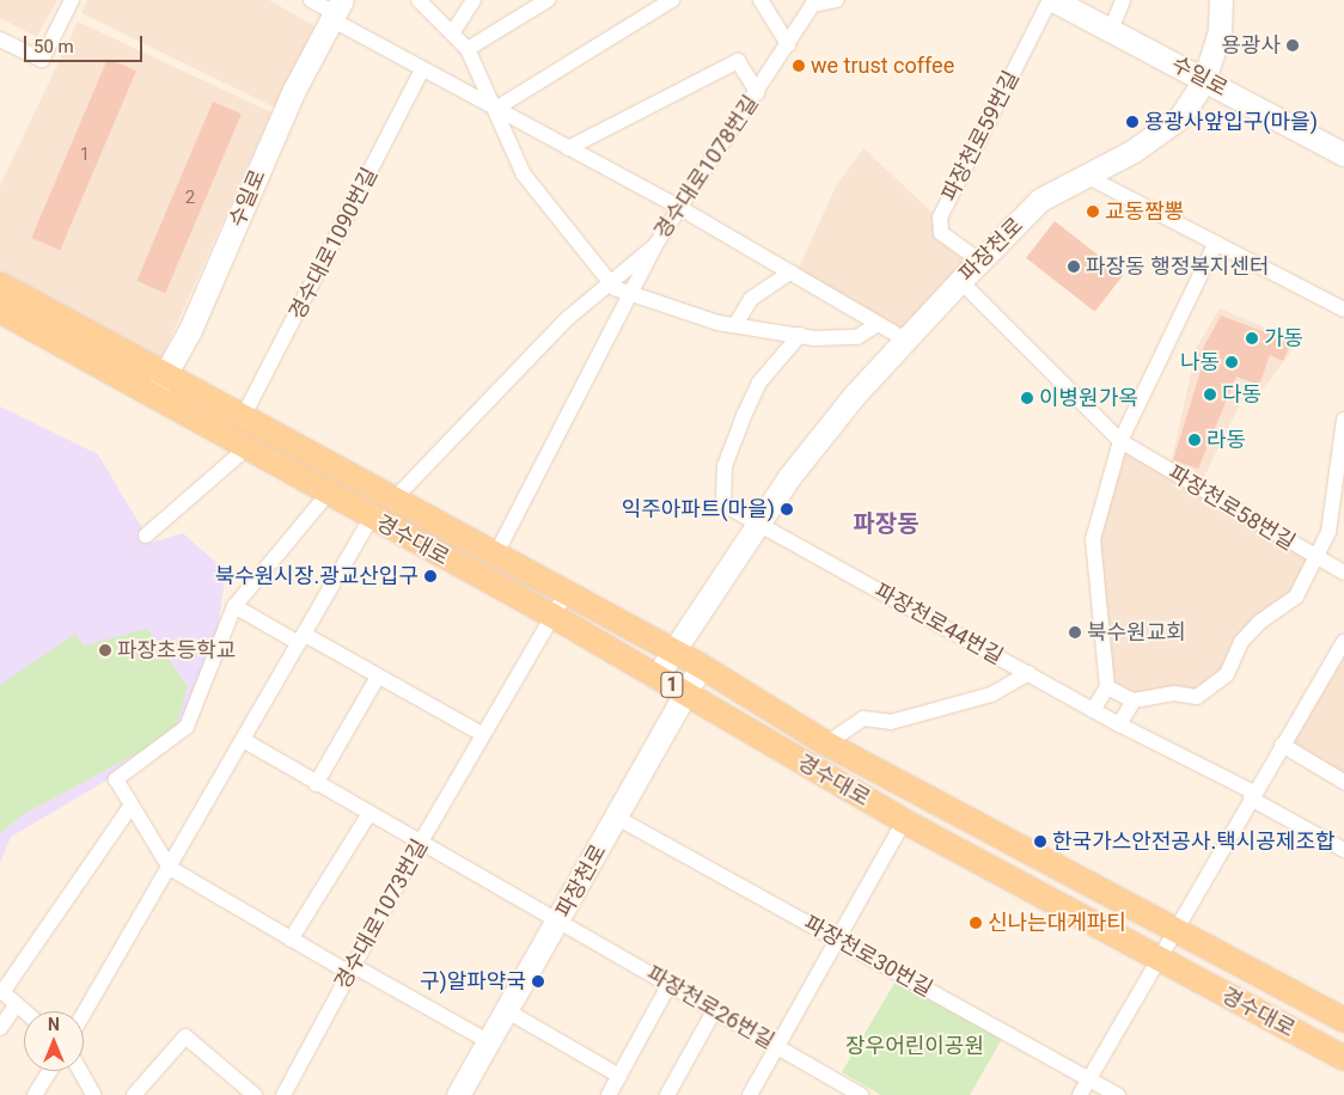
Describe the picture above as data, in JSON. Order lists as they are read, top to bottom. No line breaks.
{"streets":{"main road":["경수대로","1"],"street":["수일로","파장천로59번길","경수대로1078번길","경수대로1090번길","파장천로","파장천로58번길","파장천로44번길","경수대로1073번길","파장천로30번길","파장천로26번길"]},"crossings":[["수일로","파장천로59번길"],["수일로","파장천로"],["수일로","경수대로"],["파장천로59번길","파장천로"],["경수대로1078번길","경수대로"],["경수대로1090번길","경수대로"],["파장천로","파장천로58번길"],["파장천로","경수대로"],["파장천로","파장천로44번길"],["파장천로","파장천로30번길"],["파장천로","파장천로26번길"],["경수대로","파장천로44번길"],["경수대로","경수대로1073번길"],["경수대로1073번길","파장천로26번길"]],"districts":["파장동"],"parks":["장우어린이공원"],"places":["용광사","we trust coffee","용광사앞입구(마을)","교동짬뽕","파장동 행정복지센터","가동","나동","다동","이병원가옥","라동","익주아파트(마을)","북수원시장.광교산입구","북수원교회","파장초등학교","한국가스안전공사.택시공제조합","신나는대게파티","구)알파약국"],"house_numbers":["1","2"],"scale_bar":"50 m","north":"top"}
